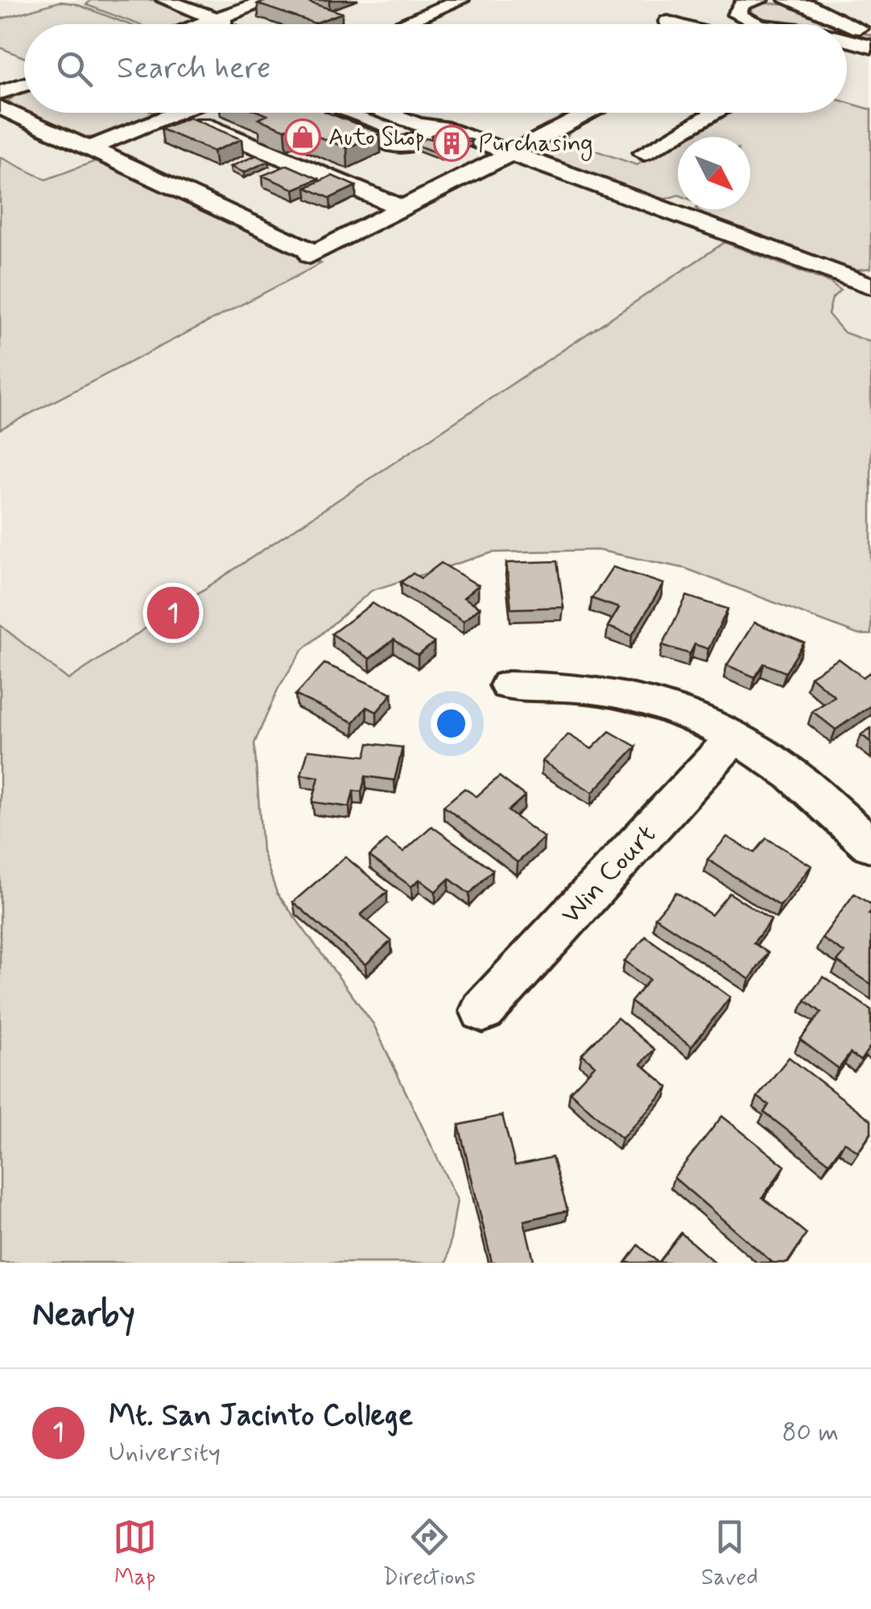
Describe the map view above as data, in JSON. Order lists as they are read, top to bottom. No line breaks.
{"streets":{"street":["Win Court"]},"places":{"shop":["Auto Shop"],"building":["Purchasing"]},"north":"bottom right","page":{"search":"Search here","pins":"1","heading":"Nearby","list":[{"mark":"1","name":"Mt. San Jacinto College","note":"University","value":"80 m"}],"nav":["Map","Directions","Saved"]}}
